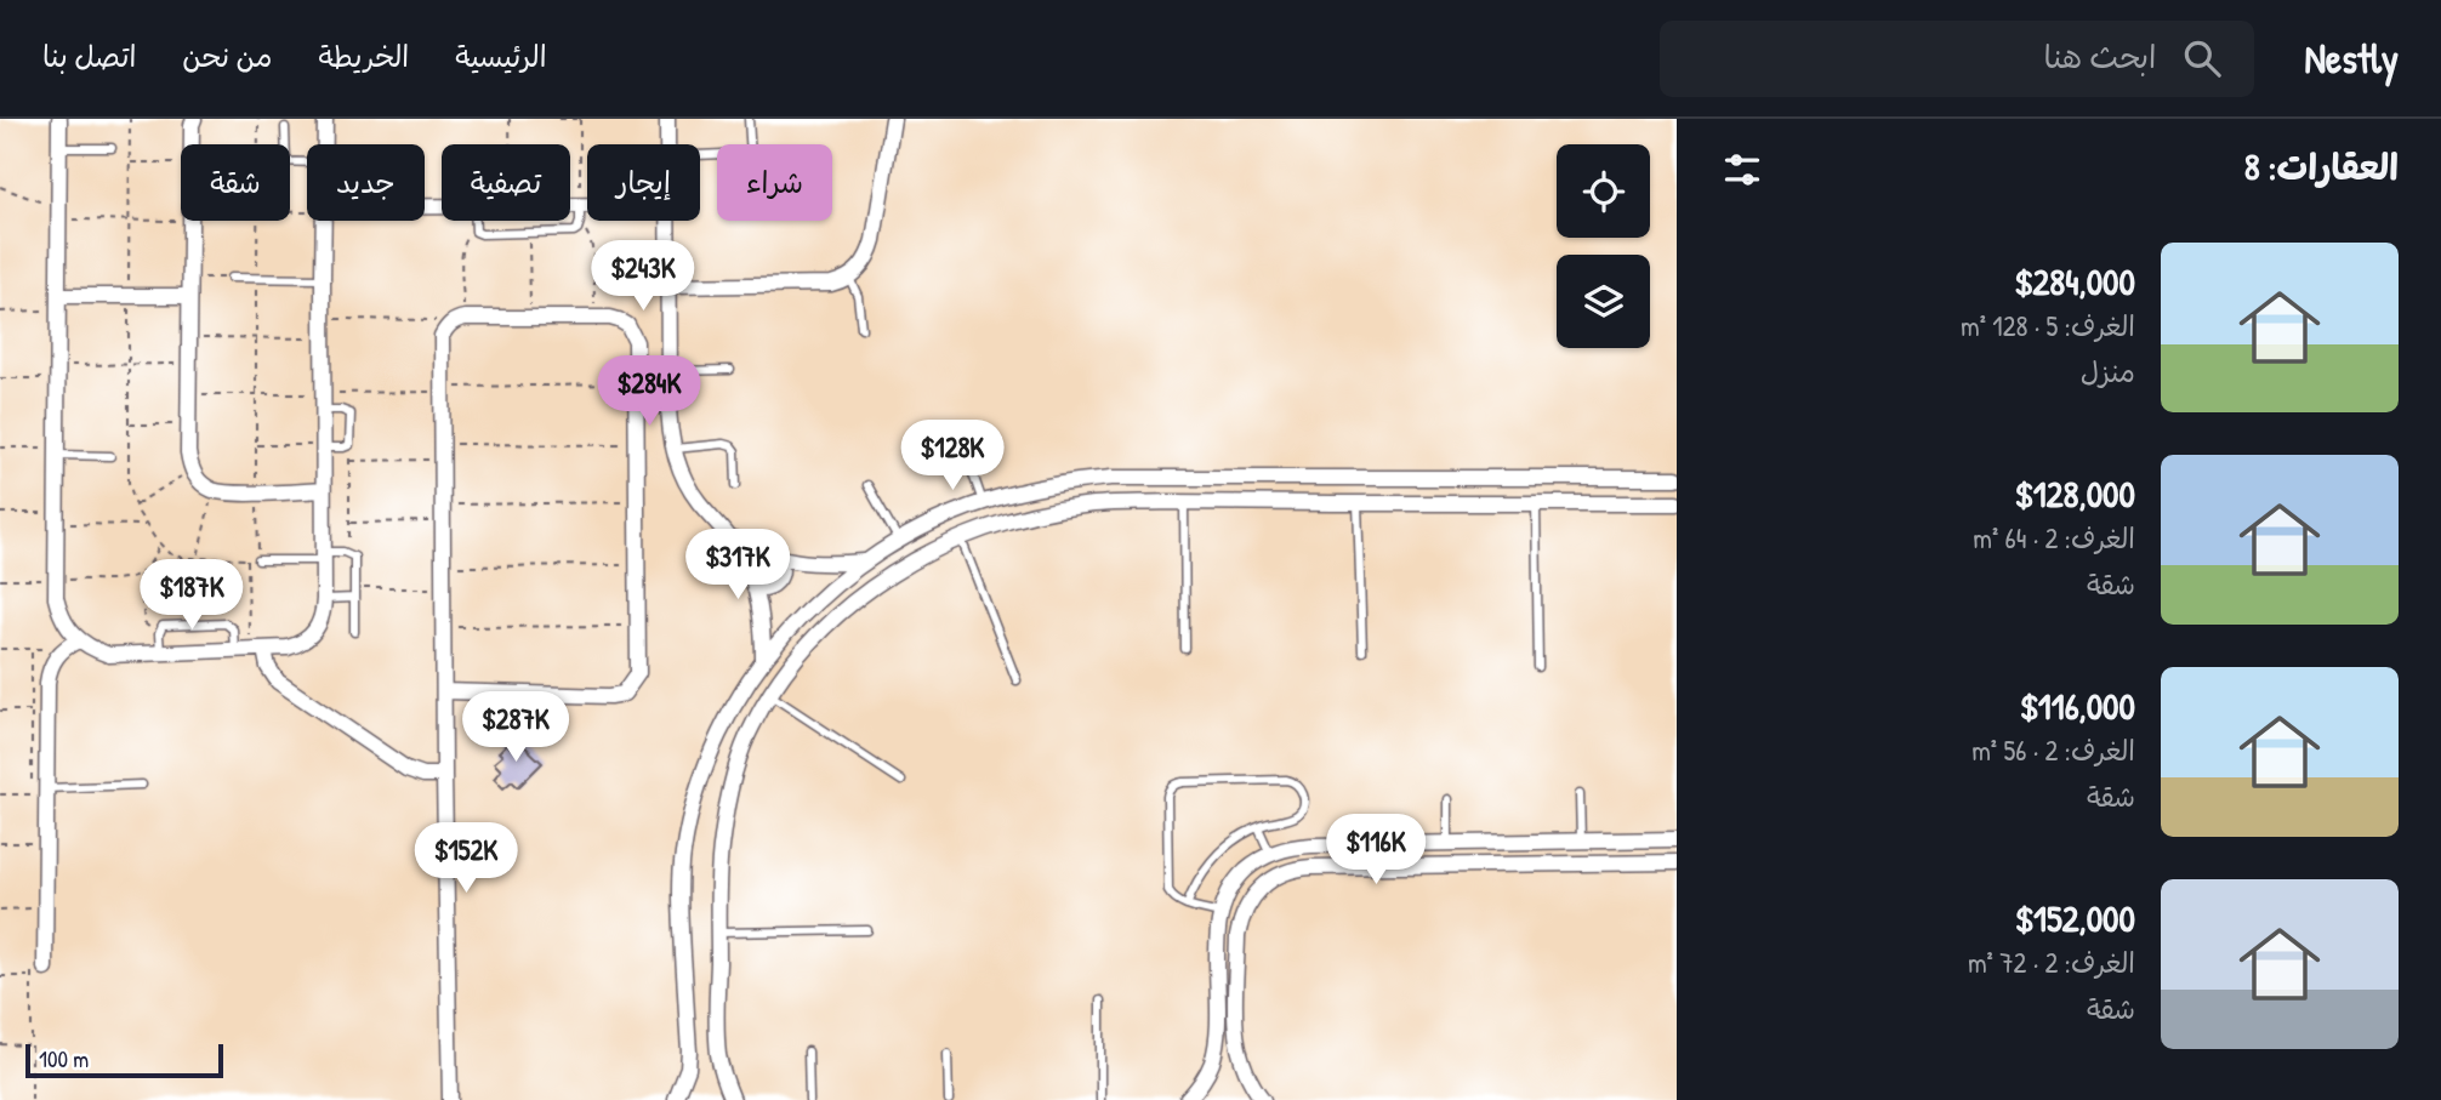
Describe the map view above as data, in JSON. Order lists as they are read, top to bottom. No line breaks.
{"scale_bar":"100 m","page":{"header":"Nestly","search":"ابحث هنا","nav":["الرئيسية","الخريطة","من نحن","اتصل بنا"],"heading":"العقارات: 8","chip":["شراء","إيجار","تصفية","جديد","شقة"],"list":[{"name":"$284,000","note":"الغرف: 5 · 128 m² · منزل"},{"name":"$128,000","note":"الغرف: 2 · 64 m² · شقة"},{"name":"$116,000","note":"الغرف: 2 · 56 m² · شقة"},{"name":"$152,000","note":"الغرف: 2 · 72 m² · شقة"}],"price":["$243K","$284K","$128K","$317K","$187K","$287K","$116K","$152K"],"scale":"100 m"}}
